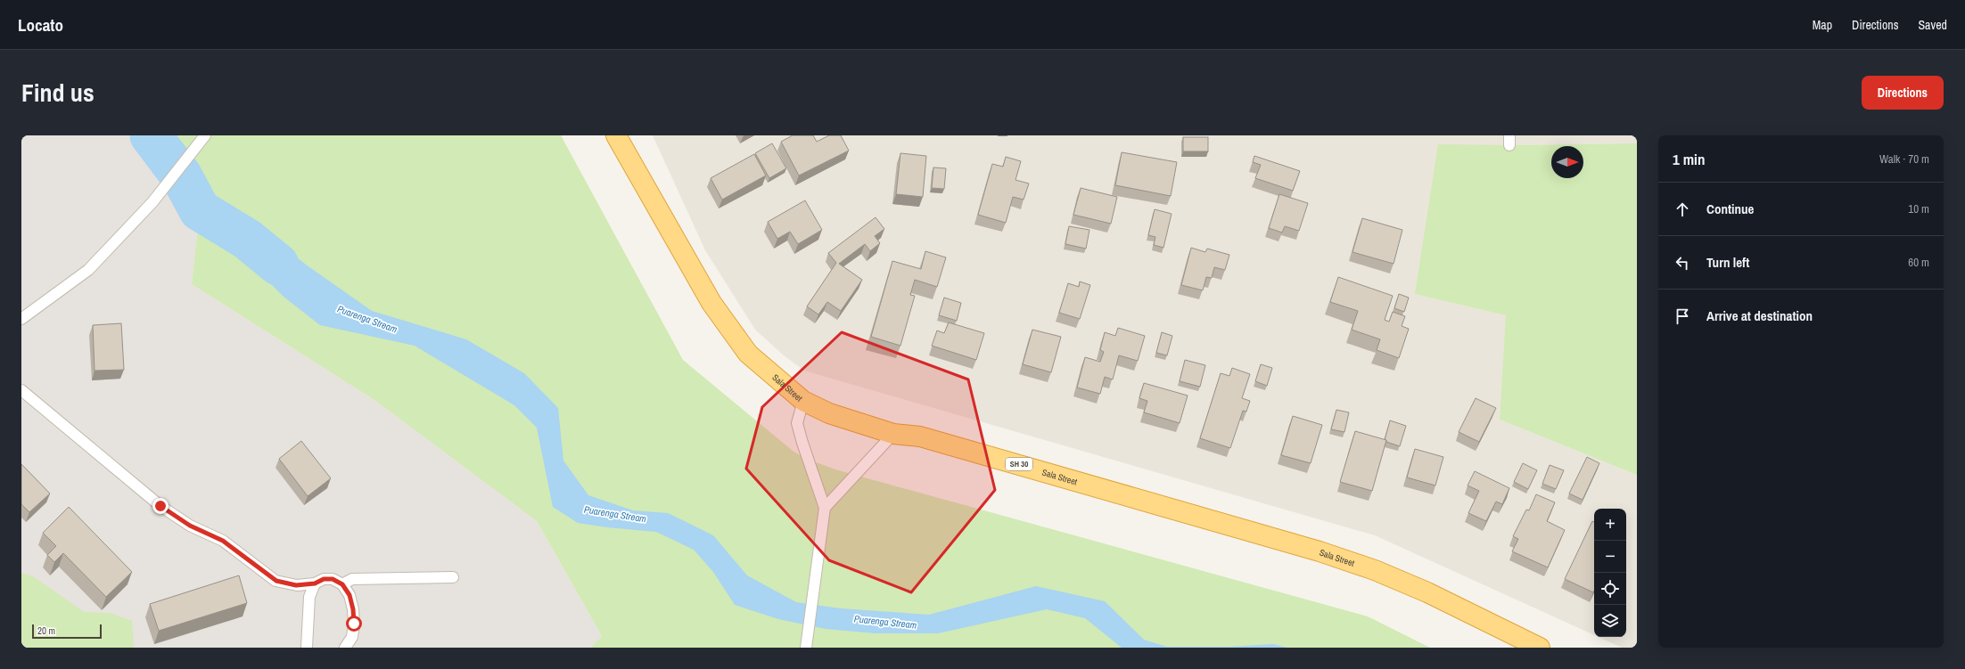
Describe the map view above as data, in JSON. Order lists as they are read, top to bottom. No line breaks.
{"streets":{"highway":["Sala Street","SH 30"]},"water":["Puarenga Stream"],"scale_bar":"20 m","north":"right","page":{"header":"Locato","nav":["Map","Directions","Saved"],"title":"Find us","buttons":"Directions","heading":["1 min","Walk · 70 m"],"list":[["Continue","10 m"],["Turn left","60 m"],"Arrive at destination"],"map_buttons":["+","−"],"scale":"20 m"}}
